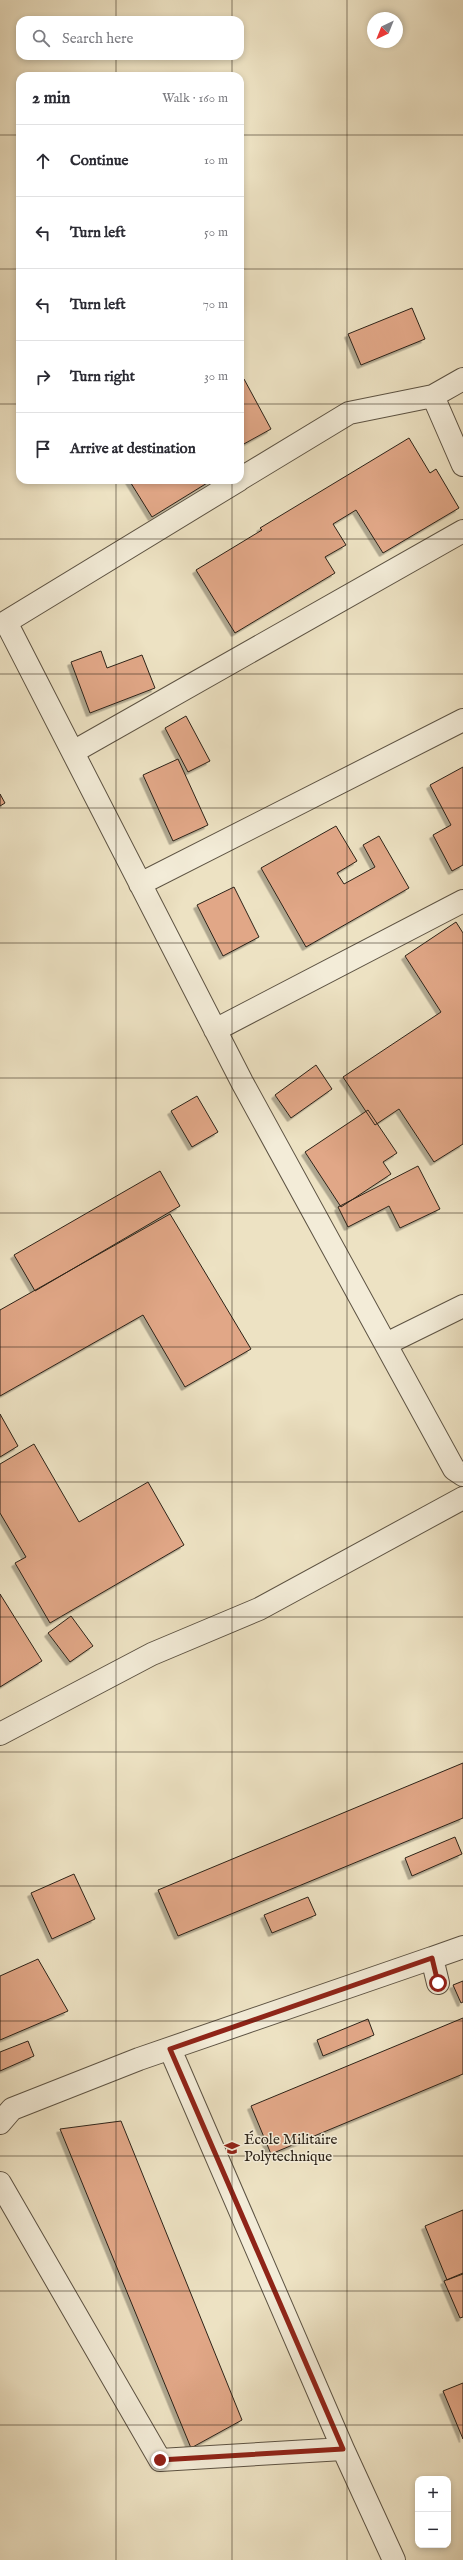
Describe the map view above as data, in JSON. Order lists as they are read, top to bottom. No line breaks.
{"places":{"school or university":["École Militaire Polytechnique"]},"north":"bottom left","page":{"search":"Search here","heading":["2 min","Walk · 160 m"],"list":[["Continue","10 m"],["Turn left","50 m"],["Turn left","70 m"],["Turn right","30 m"],"Arrive at destination"],"map_buttons":["+","−"]}}
